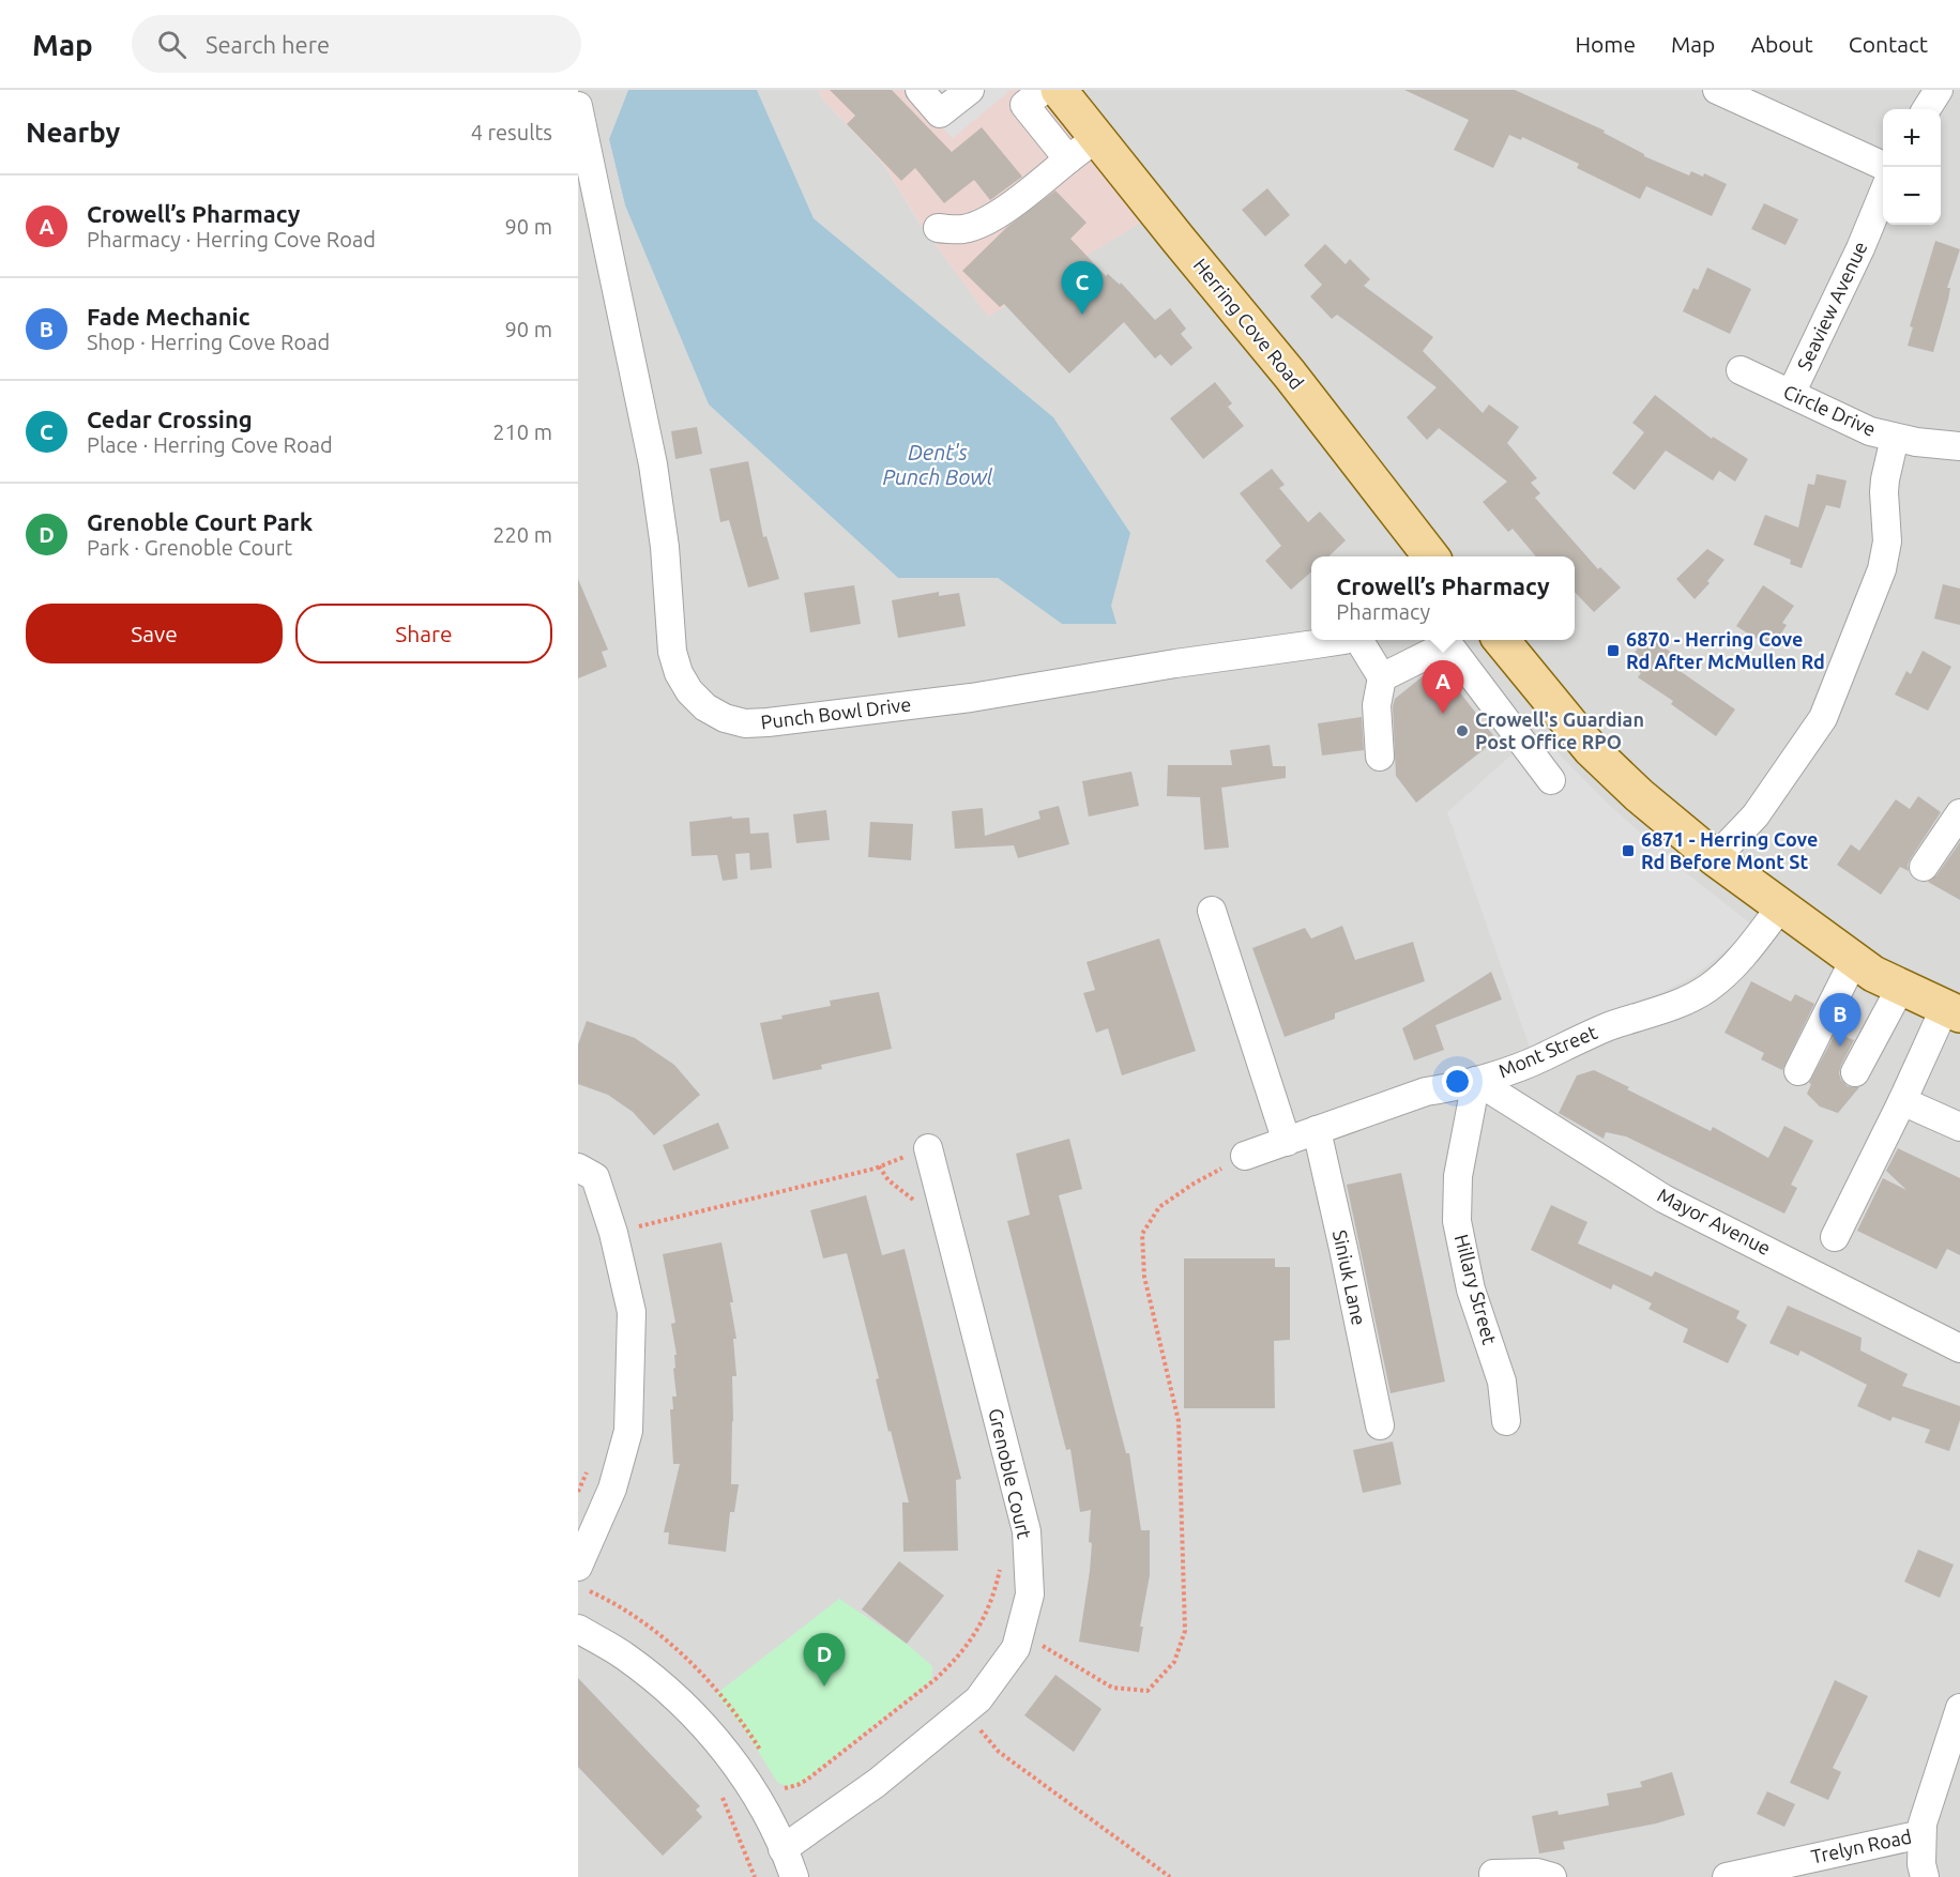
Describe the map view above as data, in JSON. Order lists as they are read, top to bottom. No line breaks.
{"streets":{"main road":["Herring Cove Road"],"street":["Seaview Avenue","Circle Drive","Punch Bowl Drive","Mont Street","Mayor Avenue","Siniuk Lane","Hillary Street","Grenoble Court","Trelyn Road"]},"crossings":[["Seaview Avenue","Circle Drive"],["Mont Street","Mayor Avenue"],["Mont Street","Siniuk Lane"],["Mont Street","Hillary Street"],["Mayor Avenue","Hillary Street"]],"water":["Dent's Punch Bowl"],"places":{"transit":["6870 - Herring Cove Rd After McMullen Rd","6871 - Herring Cove Rd Before Mont St"],"other":["Crowell's Guardian Post Office RPO"]},"page":{"header":"Map","search":"Search here","nav":["Home","Map","About","Contact"],"heading":["Nearby","4 results"],"map_buttons":["+","−"],"list":[{"mark":"A","name":"Crowell’s Pharmacy","note":"Pharmacy · Herring Cove Road","value":"90 m"},{"mark":"B","name":"Fade Mechanic","note":"Shop · Herring Cove Road","value":"90 m"},{"mark":"C","name":"Cedar Crossing","note":"Place · Herring Cove Road","value":"210 m"},{"mark":"D","name":"Grenoble Court Park","note":"Park · Grenoble Court","value":"220 m"}],"pins":["C","A","B","D"],"popup":["Crowell’s Pharmacy","Pharmacy"],"buttons":["Save","Share"]}}
